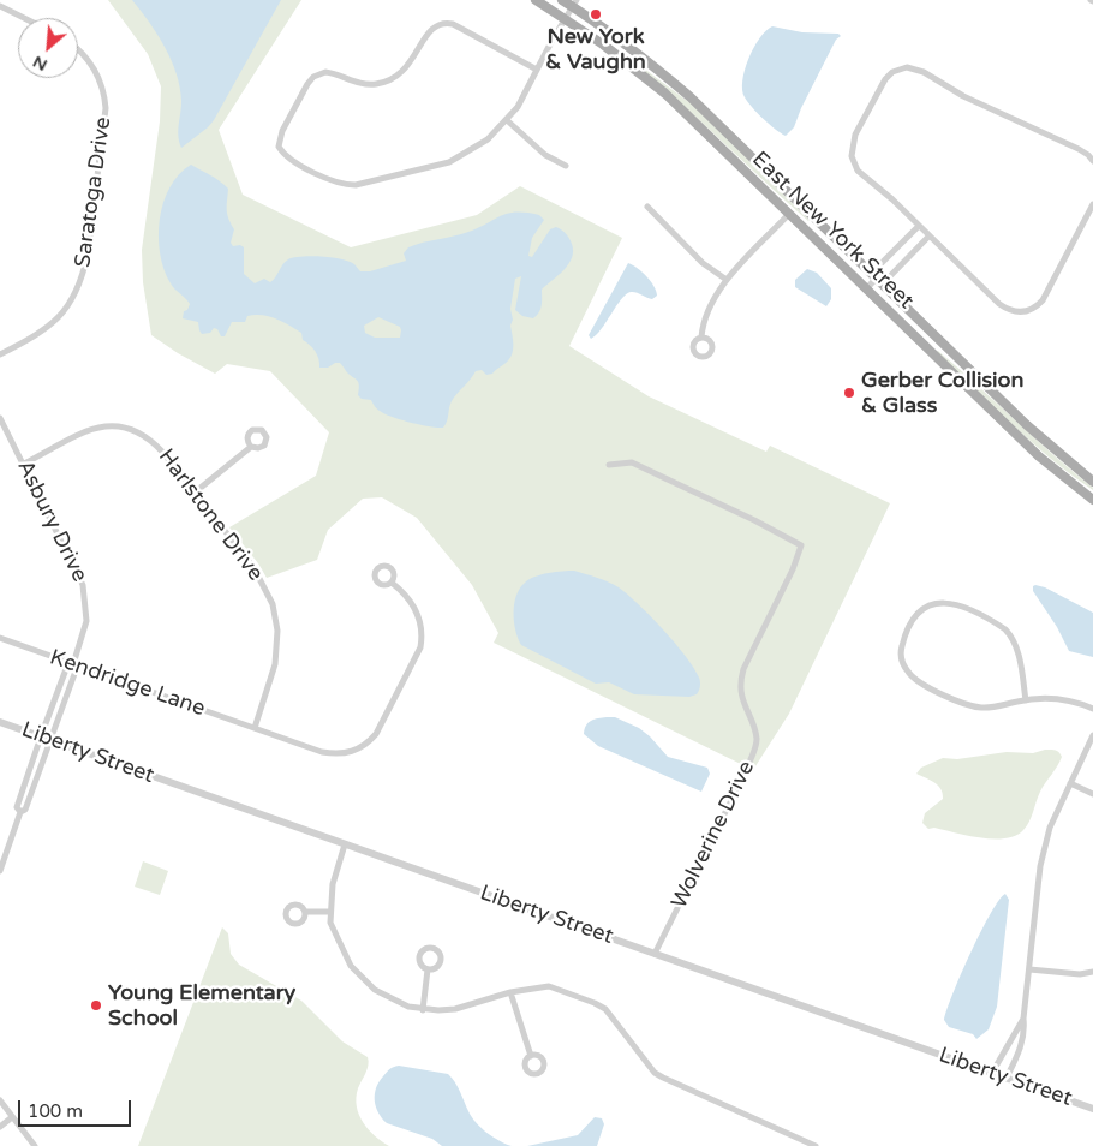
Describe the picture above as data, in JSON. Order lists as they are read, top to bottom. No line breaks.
{"streets":{"main road":["East New York Street"],"street":["Saratoga Drive","Harlstone Drive","Asbury Drive","Kendridge Lane","Liberty Street","Wolverine Drive"]},"crossings":[["Harlstone Drive","Asbury Drive"],["Harlstone Drive","Kendridge Lane"],["Asbury Drive","Kendridge Lane"],["Asbury Drive","Liberty Street"],["Liberty Street","Wolverine Drive"]],"places":["New York & Vaughn","Gerber Collision & Glass","Young Elementary School"],"scale_bar":"100 m","north":"bottom left"}
